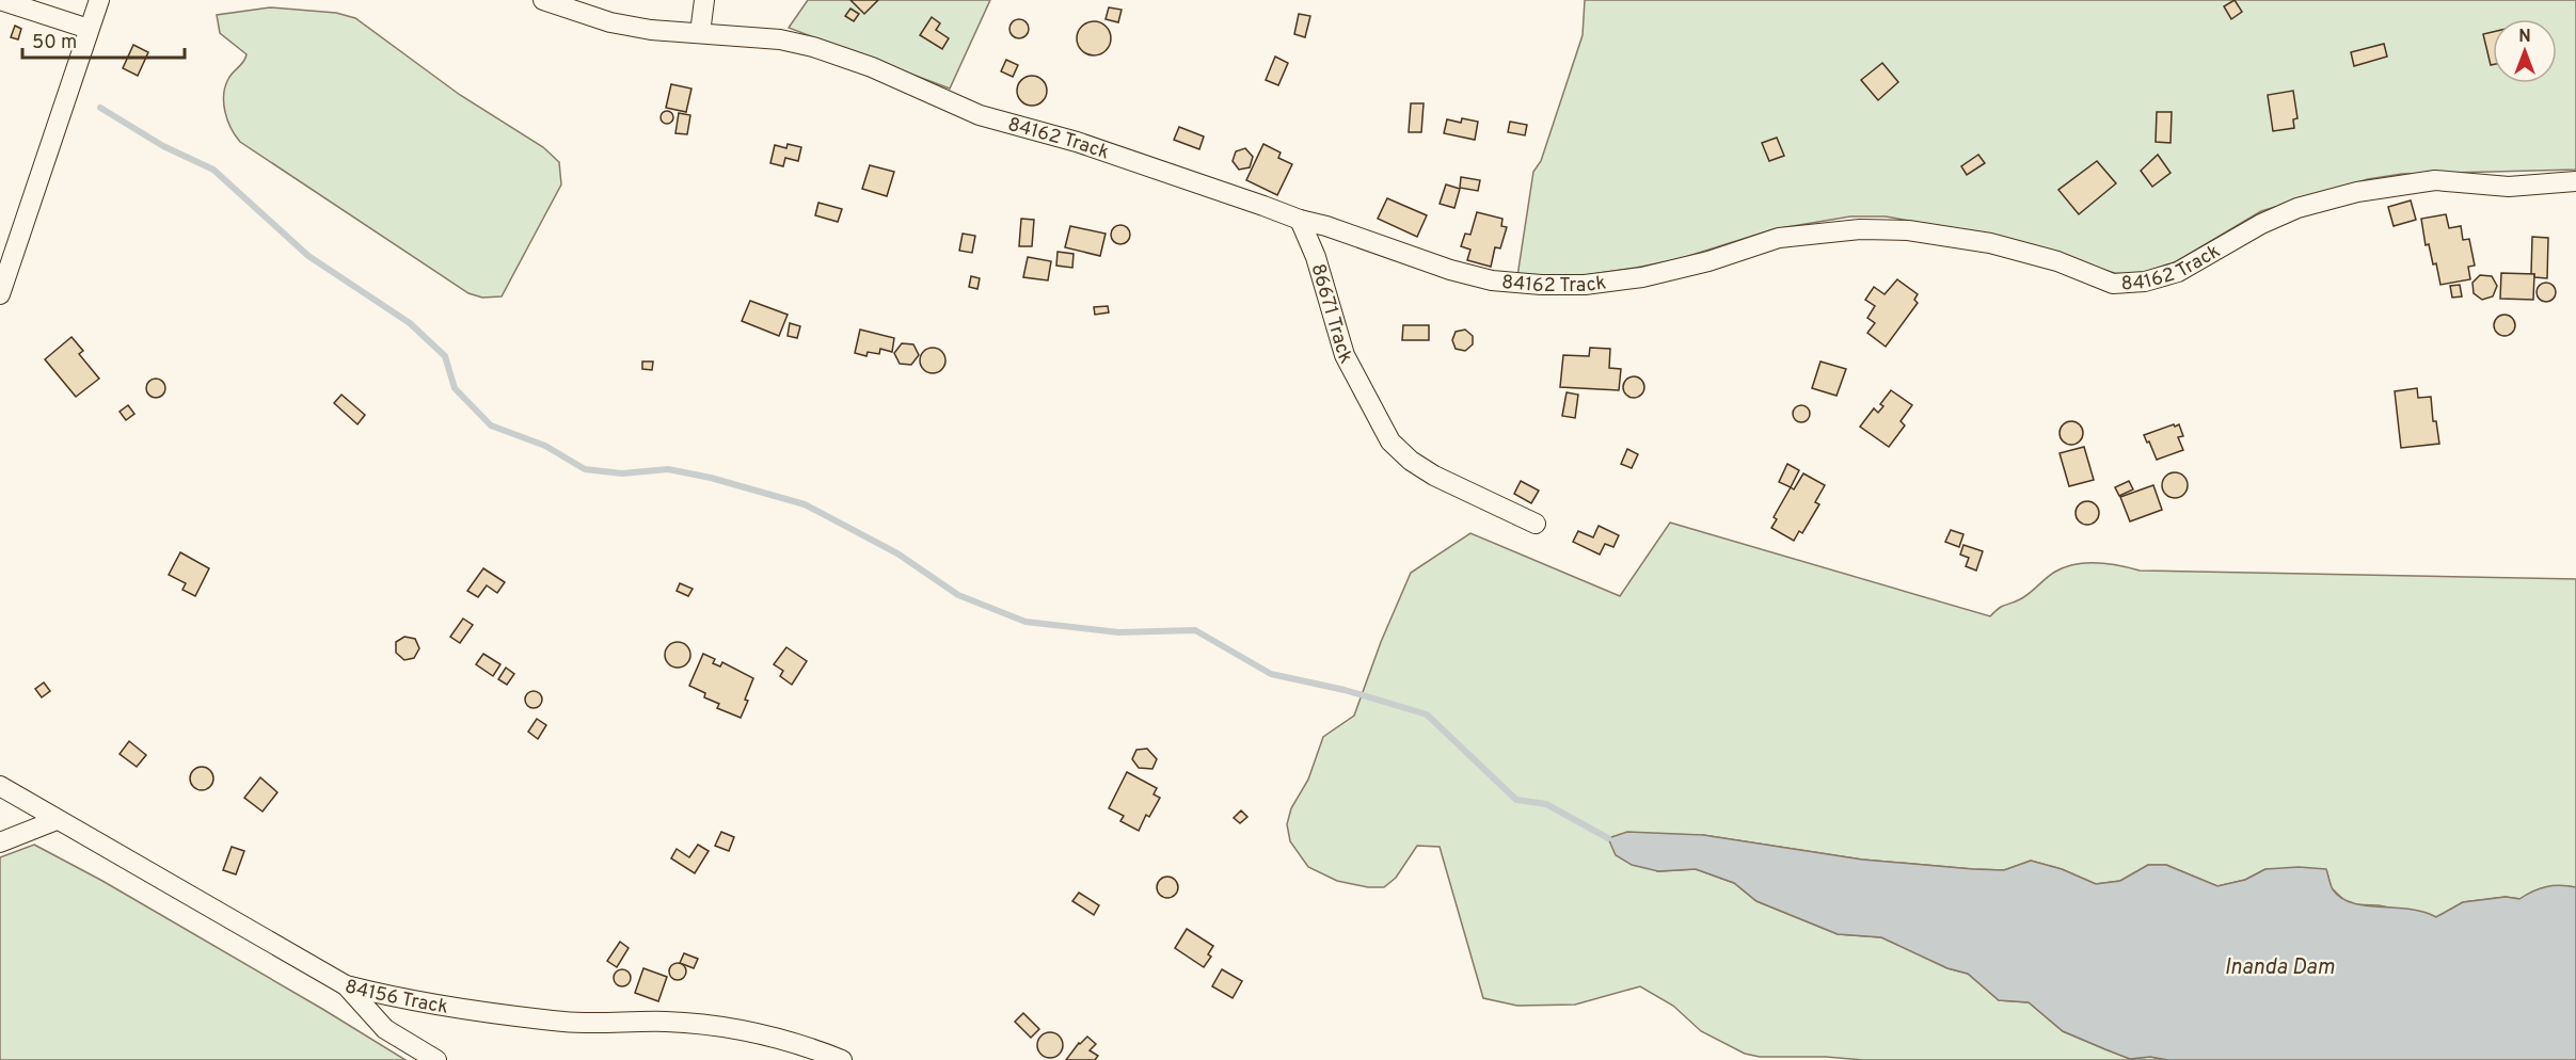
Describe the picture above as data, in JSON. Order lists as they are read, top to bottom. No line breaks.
{"streets":{"street":["84162 Track","86671 Track","84156 Track"]},"crossings":[["84162 Track","86671 Track"]],"water":["Inanda Dam"],"scale_bar":"50 m","north":"top"}
